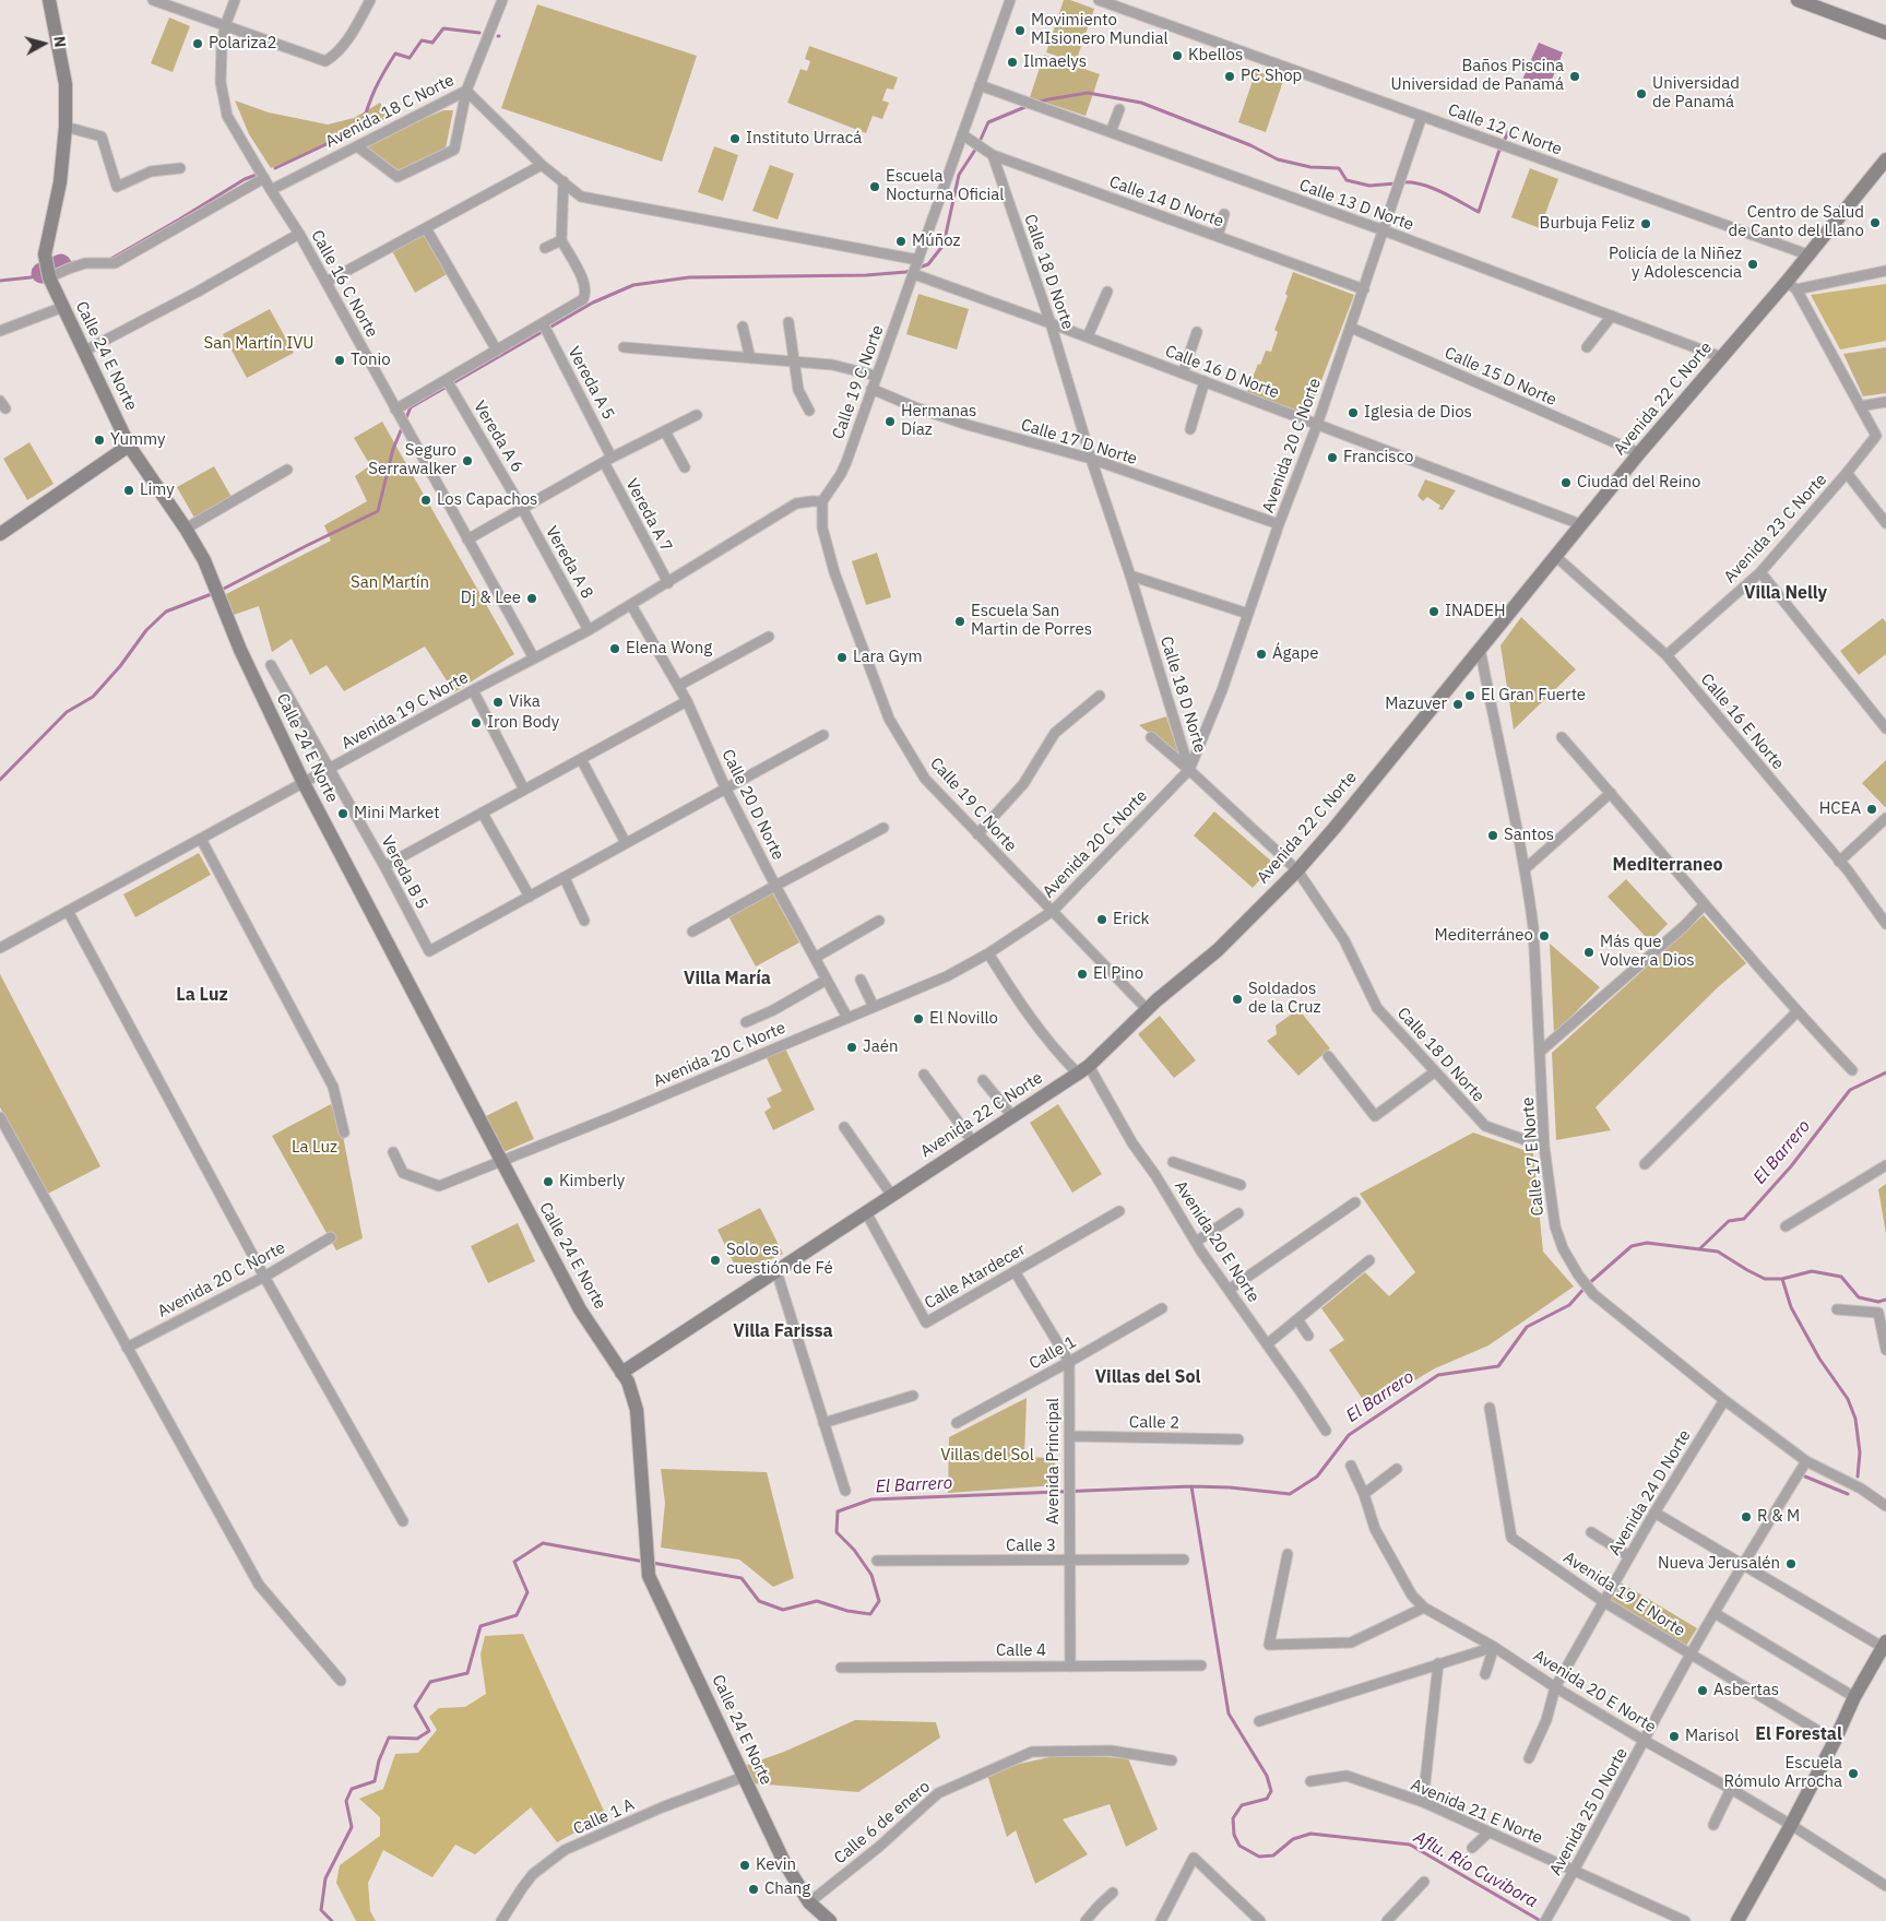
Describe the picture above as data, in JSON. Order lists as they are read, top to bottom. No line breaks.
{"streets":{"street":["Avenida 18 C Norte","Calle 12 C Norte","Calle 14 D Norte","Calle 13 D Norte","Calle 18 D Norte","Calle 16 C Norte","Calle 24 E Norte","Calle 16 D Norte","Calle 15 D Norte","Calle 19 C Norte","Vereda A 5","Avenida 22 C Norte","Vereda A 6","Calle 17 D Norte","Avenida 20 C Norte","Vereda A 7","Avenida 23 C Norte","Vereda A 8","Avenida 19 C Norte","Calle 16 E Norte","Calle 20 D Norte","Vereda B 5","Calle 17 E Norte","Avenida 20 E Norte","Calle Atardecer","Calle 1","Calle 2","Avenida Principal","Avenida 24 D Norte","Calle 3","Avenida 19 E Norte","Calle 4","Avenida 21 E Norte","Avenida 25 D Norte","Calle 1 A","Calle 6 de enero"]},"crossings":[["Avenida 18 C Norte","Calle 16 C Norte"],["Calle 12 C Norte","Avenida 22 C Norte"],["Calle 12 C Norte","Avenida 20 C Norte"],["Calle 14 D Norte","Calle 18 D Norte"],["Calle 14 D Norte","Avenida 20 C Norte"],["Calle 13 D Norte","Avenida 22 C Norte"],["Calle 13 D Norte","Avenida 20 C Norte"],["Calle 18 D Norte","Calle 16 D Norte"],["Calle 18 D Norte","Avenida 22 C Norte"],["Calle 18 D Norte","Calle 17 D Norte"],["Calle 18 D Norte","Avenida 20 C Norte"],["Calle 18 D Norte","Calle 17 E Norte"],["Calle 16 C Norte","Avenida 19 C Norte"],["Calle 24 E Norte","Avenida 22 C Norte"],["Calle 24 E Norte","Avenida 20 C Norte"],["Calle 24 E Norte","Avenida 19 C Norte"],["Calle 24 E Norte","Calle 1 A"],["Calle 24 E Norte","Calle 6 de enero"],["Calle 16 D Norte","Calle 19 C Norte"],["Calle 16 D Norte","Avenida 22 C Norte"],["Calle 16 D Norte","Avenida 20 C Norte"],["Calle 15 D Norte","Avenida 22 C Norte"],["Calle 15 D Norte","Avenida 20 C Norte"],["Calle 19 C Norte","Avenida 22 C Norte"],["Calle 19 C Norte","Calle 17 D Norte"],["Calle 19 C Norte","Avenida 20 C Norte"],["Calle 19 C Norte","Avenida 19 C Norte"],["Vereda A 5","Vereda A 7"],["Avenida 22 C Norte","Calle 16 E Norte"],["Avenida 22 C Norte","Calle 17 E Norte"],["Avenida 22 C Norte","Avenida 20 E Norte"],["Avenida 22 C Norte","Calle Atardecer"],["Vereda A 6","Vereda A 8"],["Calle 17 D Norte","Avenida 20 C Norte"],["Avenida 20 C Norte","Calle 20 D Norte"],["Avenida 20 C Norte","Avenida 20 E Norte"],["Vereda A 7","Avenida 19 C Norte"],["Avenida 23 C Norte","Calle 16 E Norte"],["Vereda A 8","Avenida 19 C Norte"],["Avenida 19 C Norte","Calle 20 D Norte"],["Avenida 19 C Norte","Vereda B 5"],["Calle 17 E Norte","Avenida 24 D Norte"],["Calle 17 E Norte","Avenida 25 D Norte"],["Avenida 20 E Norte","Avenida 24 D Norte"],["Avenida 20 E Norte","Avenida 25 D Norte"],["Calle 1","Avenida Principal"],["Calle 2","Avenida Principal"],["Avenida Principal","Calle 3"],["Avenida Principal","Calle 4"],["Avenida 24 D Norte","Avenida 19 E Norte"],["Avenida 19 E Norte","Avenida 25 D Norte"],["Avenida 21 E Norte","Avenida 25 D Norte"]],"districts":["Villa Nelly","Mediterraneo","Villa María","La Luz","Villa Farissa","Villas del Sol","El Forestal"],"water":["El Barrero","Aflu. Río Cuvibora"],"parks":["San Martín IVU","San Martín","La Luz","Villas del Sol"],"places":["Movimiento MIsionero Mundial","Polariza2","Kbellos","Ilmaelys","PC Shop","Baños Piscina Universidad de Panamá","Universidad de Panamá","Instituto Urracá","Escuela Nocturna Oficial","Centro de Salud de Canto del Llano","Burbuja Feliz","Múñoz","Policía de la Niñez y Adolescencia","Tonio","Iglesia de Dios","Hermanas Díaz","Yummy","Francisco","Seguro Serrawalker","Ciudad del Reino","Limy","Los Capachos","Dj & Lee","INADEH","Escuela San Martin de Porres","Elena Wong","Ágape","Lara Gym","El Gran Fuerte","Vika","Mazuver","Iron Body","HCEA","Mini Market","Santos","Erick","Mediterráneo","Más que Volver a Dios","El Pino","Soldados de la Cruz","El Novillo","Jaén","Kimberly","Solo es cuestión de Fé","R & M","Nueva Jerusalén","Asbertas","Marisol","Escuela Rómulo Arrocha","Kevin","Chang"],"north":"right"}
